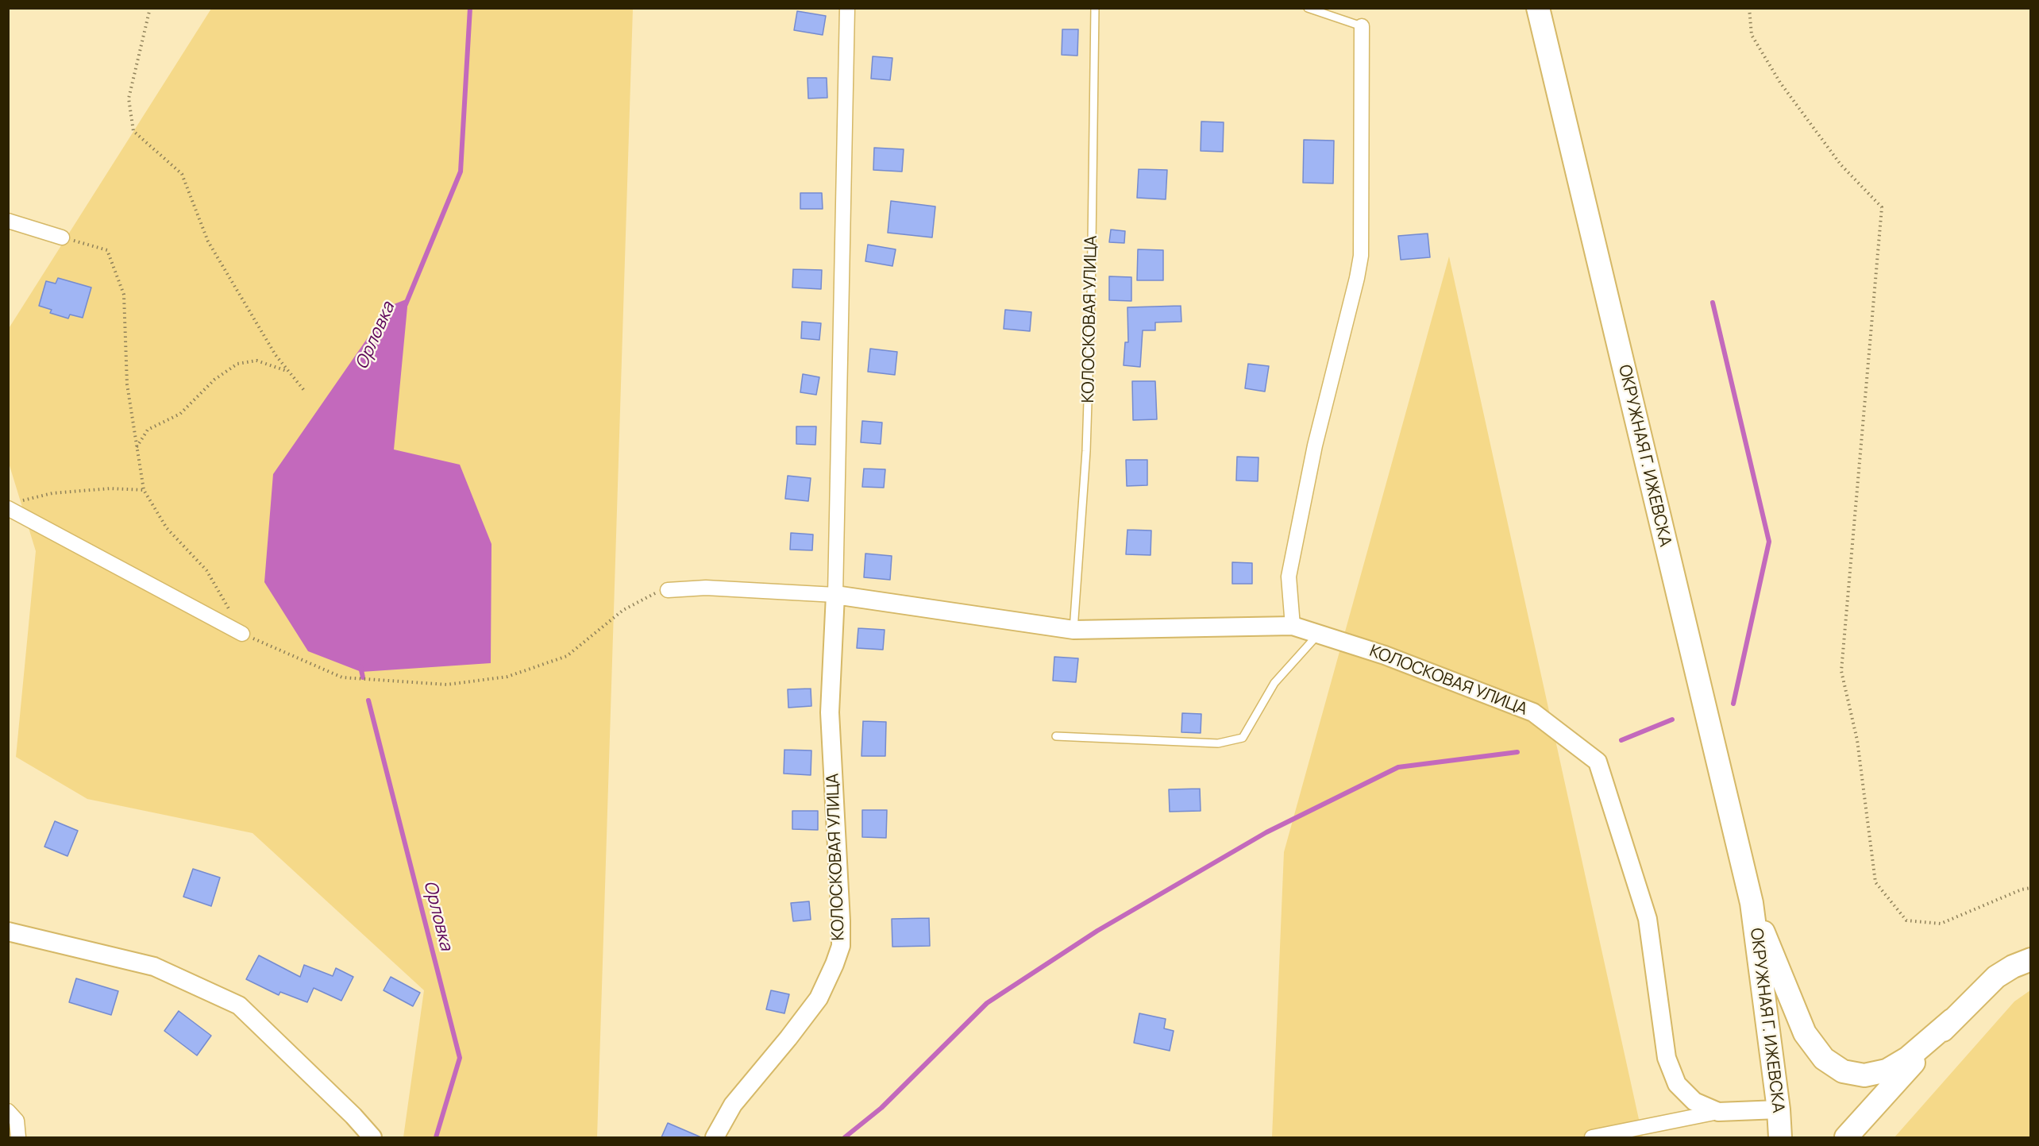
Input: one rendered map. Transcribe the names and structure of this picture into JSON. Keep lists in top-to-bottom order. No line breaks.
{"streets":{"main road":["ОКРУЖНАЯ Г. ИЖЕВСКА"],"street":["КОЛОСКОВАЯ УЛИЦА"]},"crossings":[["КОЛОСКОВАЯ УЛИЦА","ОКРУЖНАЯ Г. ИЖЕВСКА"]],"water":["Орловка"]}
